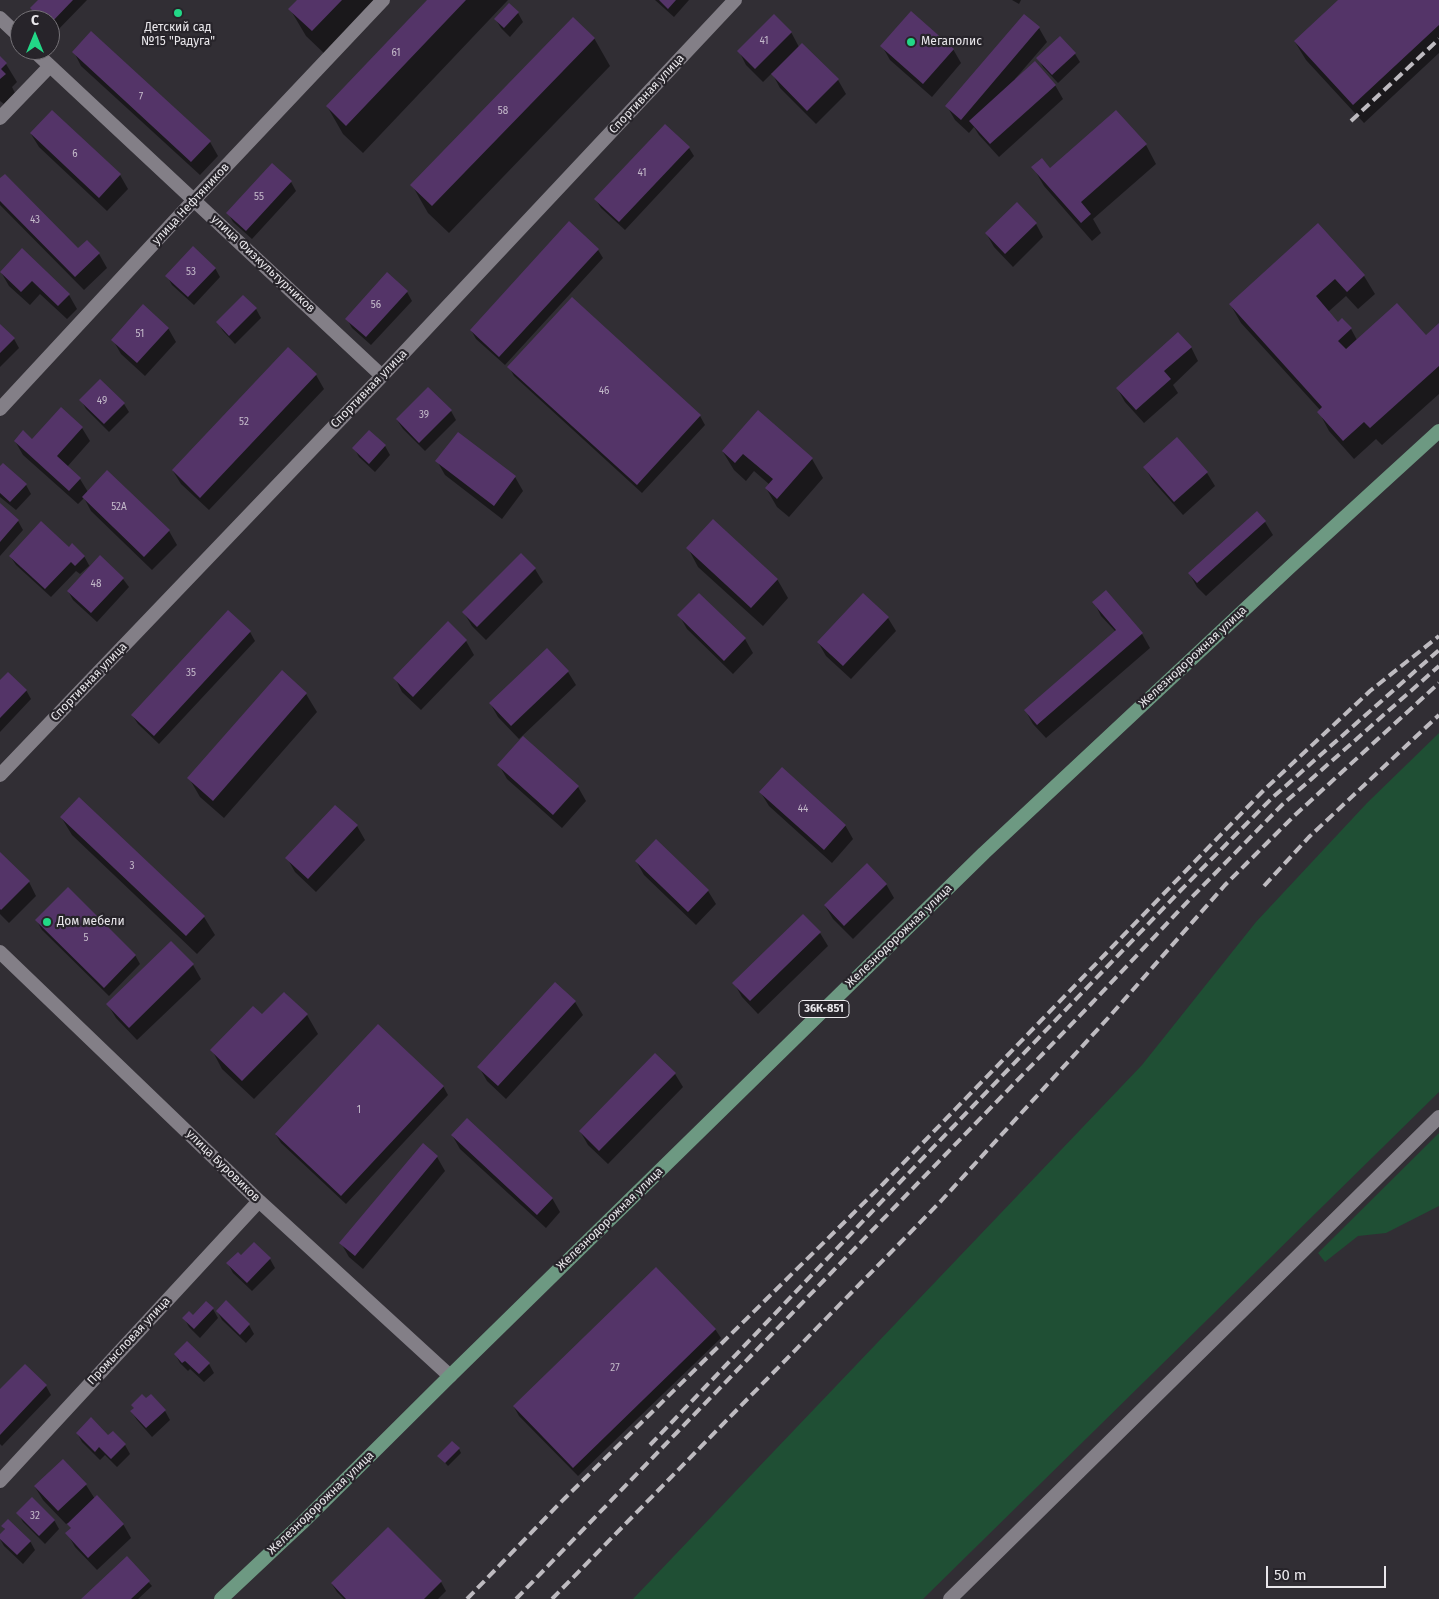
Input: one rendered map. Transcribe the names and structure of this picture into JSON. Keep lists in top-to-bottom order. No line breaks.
{"streets":{"main road":["Железнодорожная улица","36К-851"],"street":["Спортивная улица","улица Нефтяников","улица Физкультурников","улица Буровиков","Промысловая улица"]},"crossings":[["Спортивная улица","улица Физкультурников"],["улица Нефтяников","улица Физкультурников"],["Железнодорожная улица","улица Буровиков"],["улица Буровиков","Промысловая улица"]],"places":["Детский сад №15 \"Радуга\"","Мегаполис","Дом мебели"],"house_numbers":["41","61","7","58","6","41","55","43","53","56","51","46","49","39","52","52А","48","35","44","3","5","1","27","32"],"scale_bar":"50 m","north":"top"}
